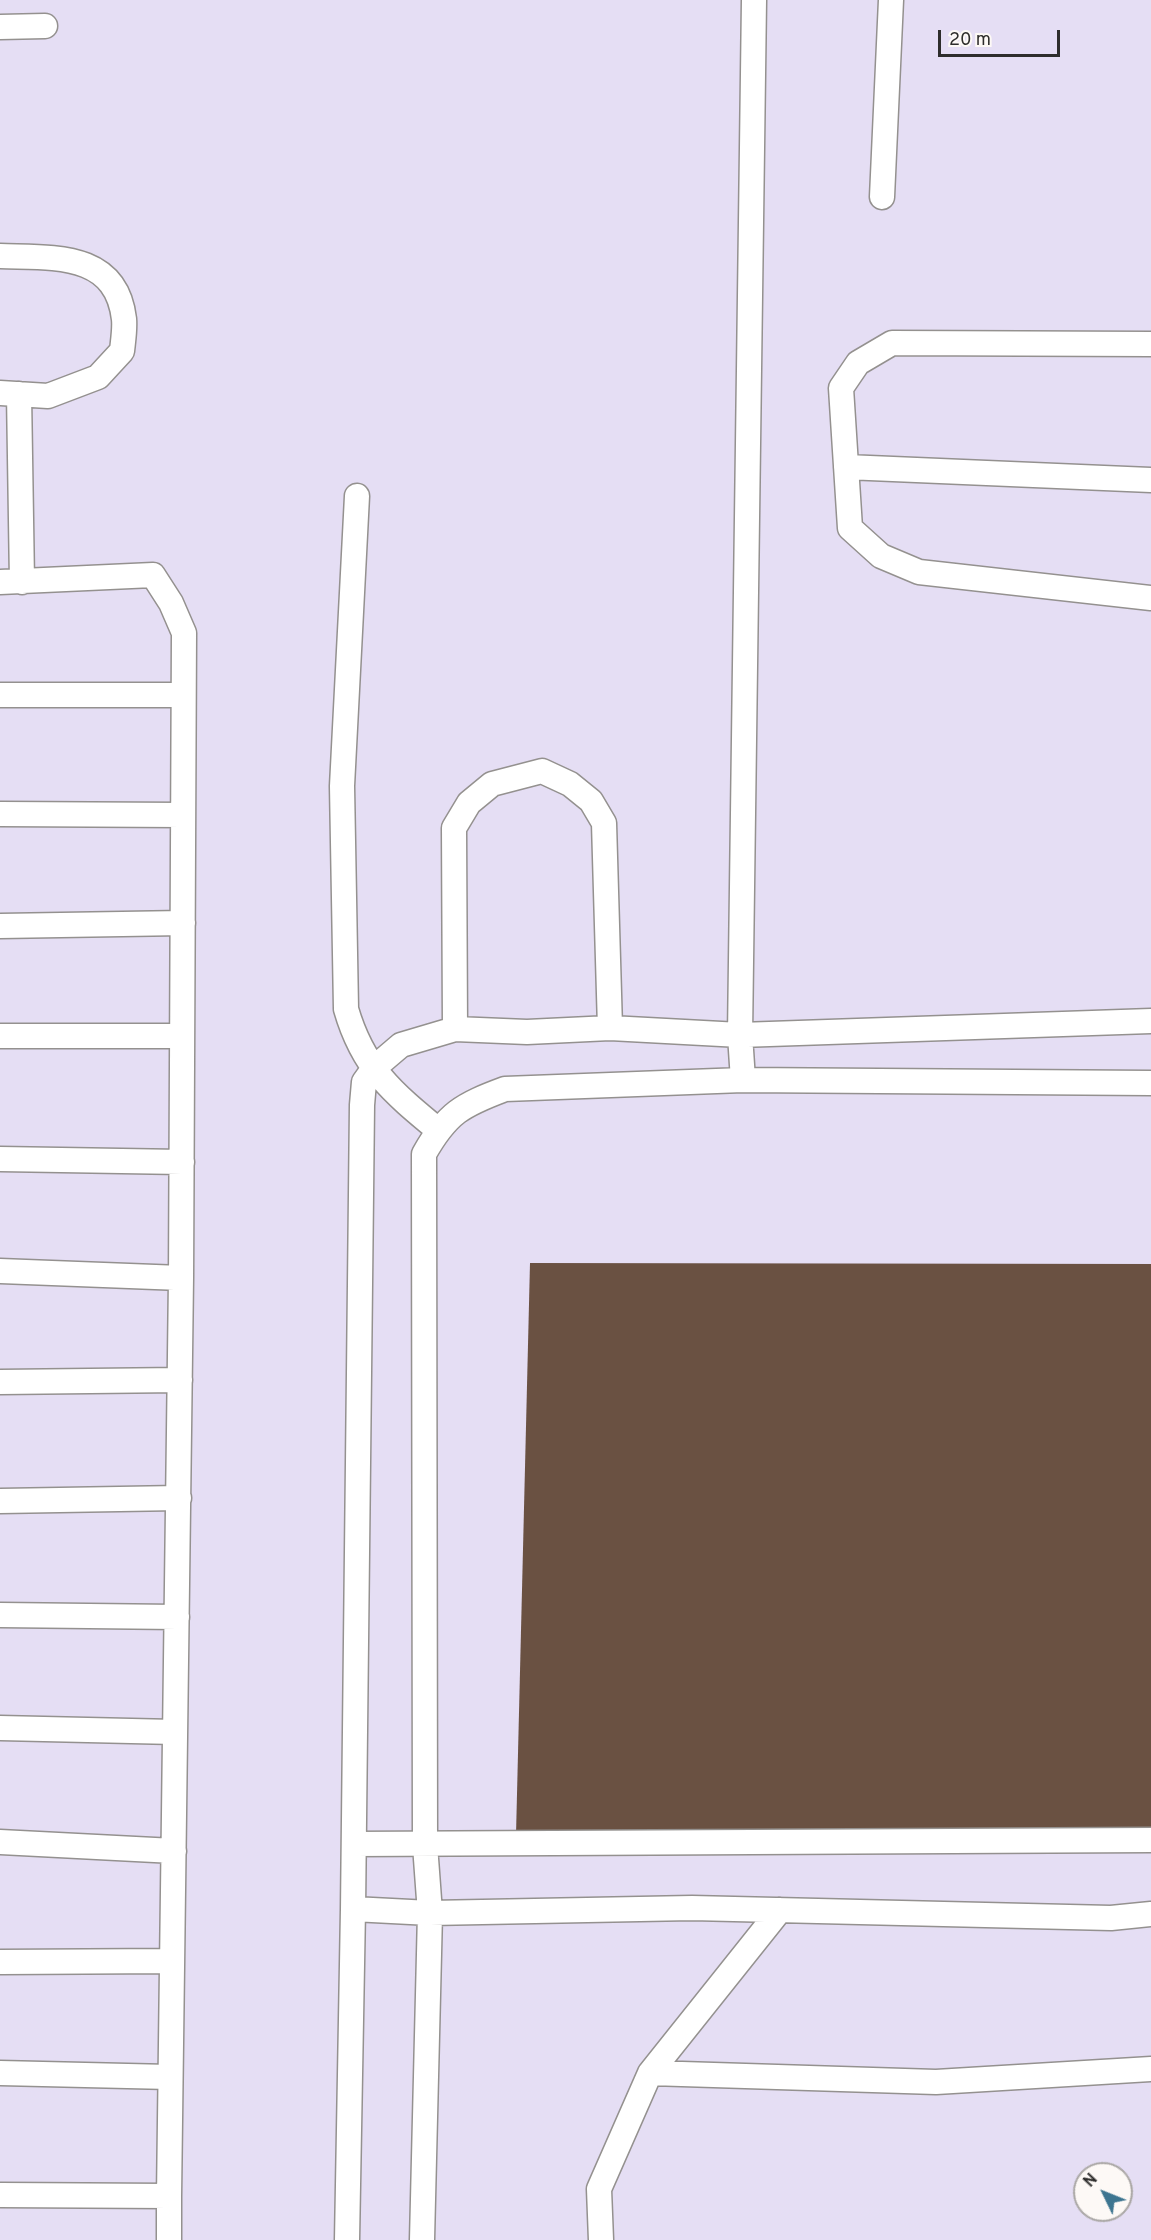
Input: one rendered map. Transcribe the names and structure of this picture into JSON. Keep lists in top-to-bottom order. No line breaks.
{"scale_bar":"20 m","north":"top left"}
